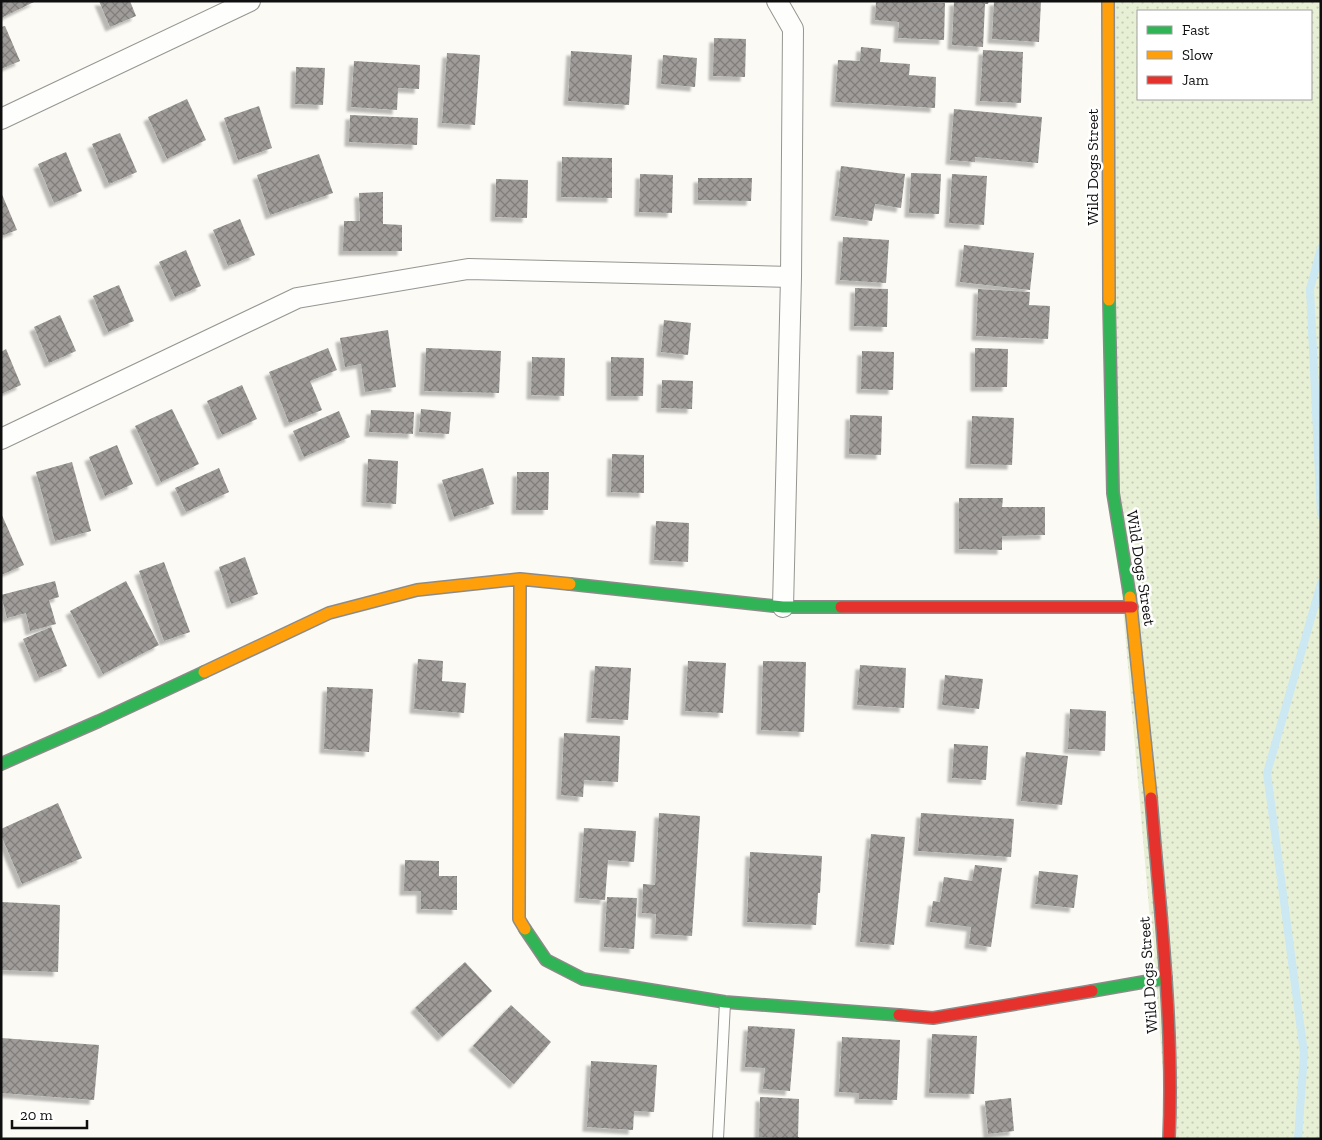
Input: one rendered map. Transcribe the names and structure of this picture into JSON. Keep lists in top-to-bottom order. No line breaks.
{"streets":{"street":["Wild Dogs Street"]},"legend":["Fast","Slow","Jam"],"scale_bar":"20 m"}
